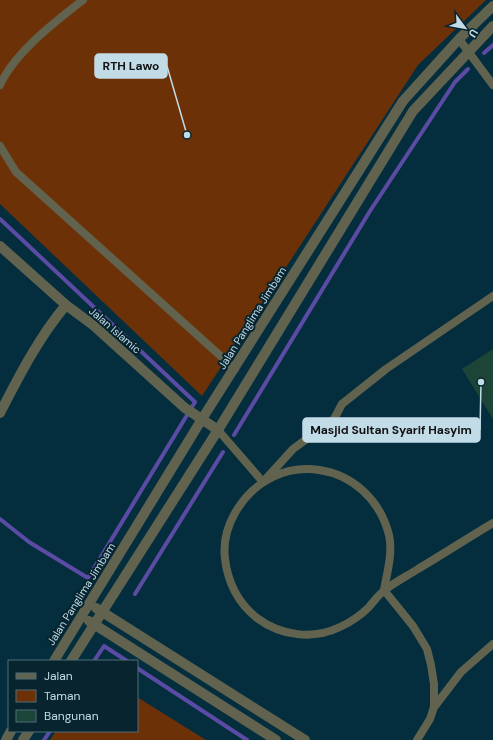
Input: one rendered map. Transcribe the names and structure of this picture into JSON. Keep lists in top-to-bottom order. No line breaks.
{"streets":{"street":["Jalan Panglima Jimbam","Jalan Islamic"]},"crossings":[["Jalan Panglima Jimbam","Jalan Islamic"]],"places":["RTH Lawo","Masjid Sultan Syarif Hasyim"],"legend":["Jalan","Taman","Bangunan"],"north":"bottom right"}
